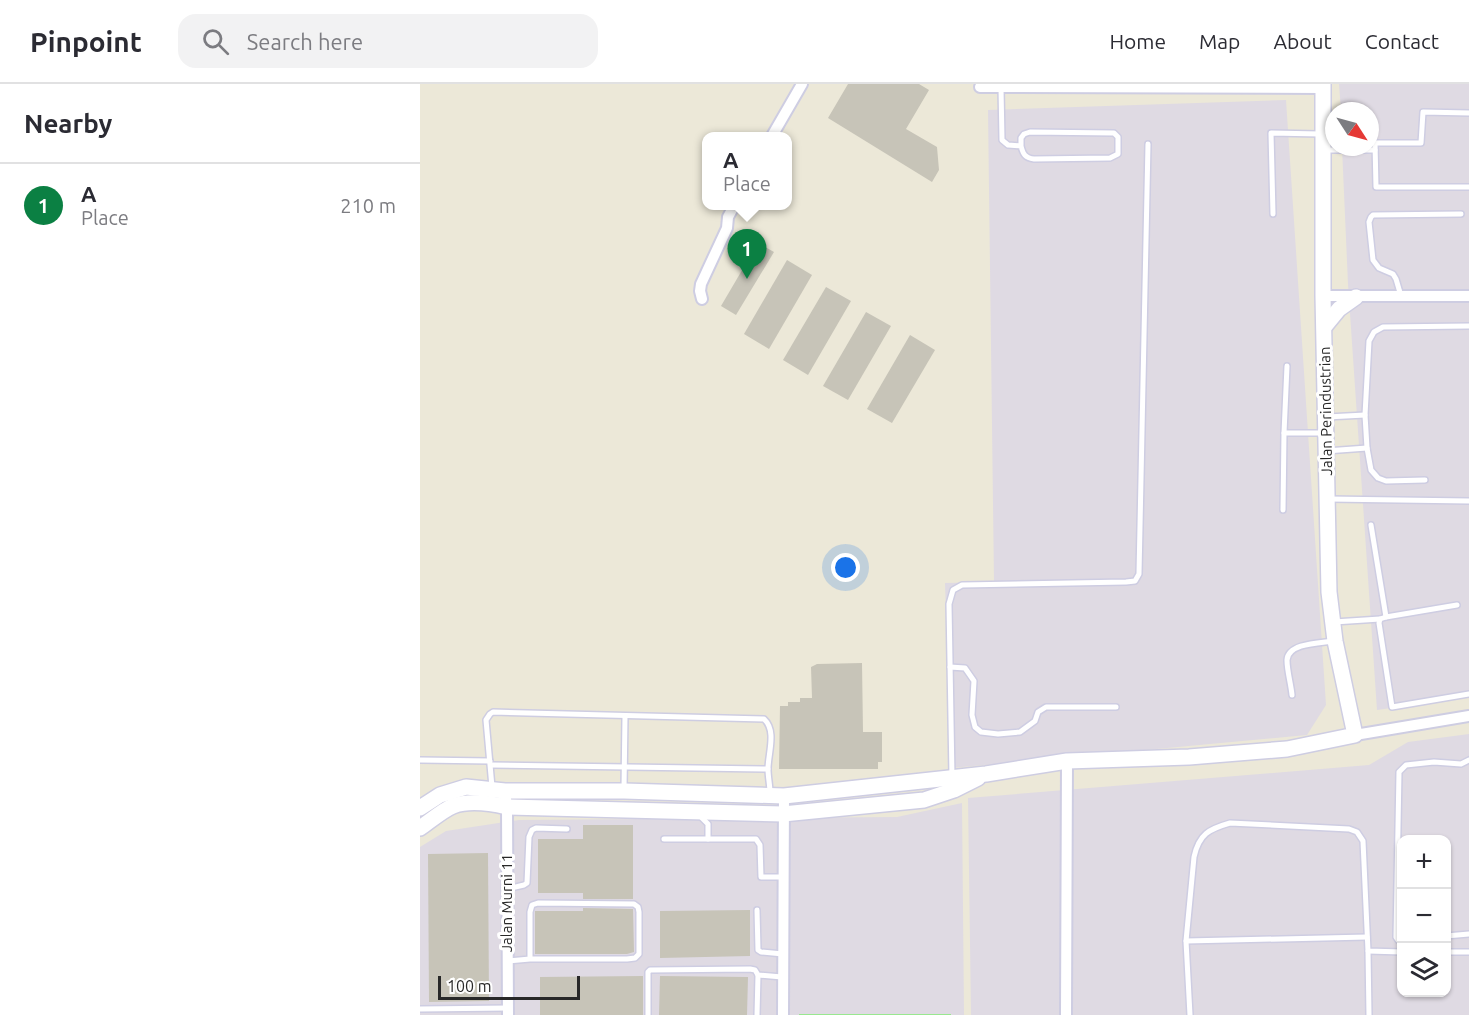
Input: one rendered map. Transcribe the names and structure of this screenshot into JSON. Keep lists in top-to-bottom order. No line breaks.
{"streets":{"main road":["Jalan Perindustrian"],"street":["Jalan Murni 11"]},"scale_bar":"100 m","north":"bottom right","page":{"header":"Pinpoint","search":"Search here","nav":["Home","Map","About","Contact"],"heading":"Nearby","popup":["A","Place"],"list":[{"mark":"1","name":"A","note":"Place","value":"210 m"}],"pins":"1","map_buttons":["+","−"],"scale":"100 m"}}
